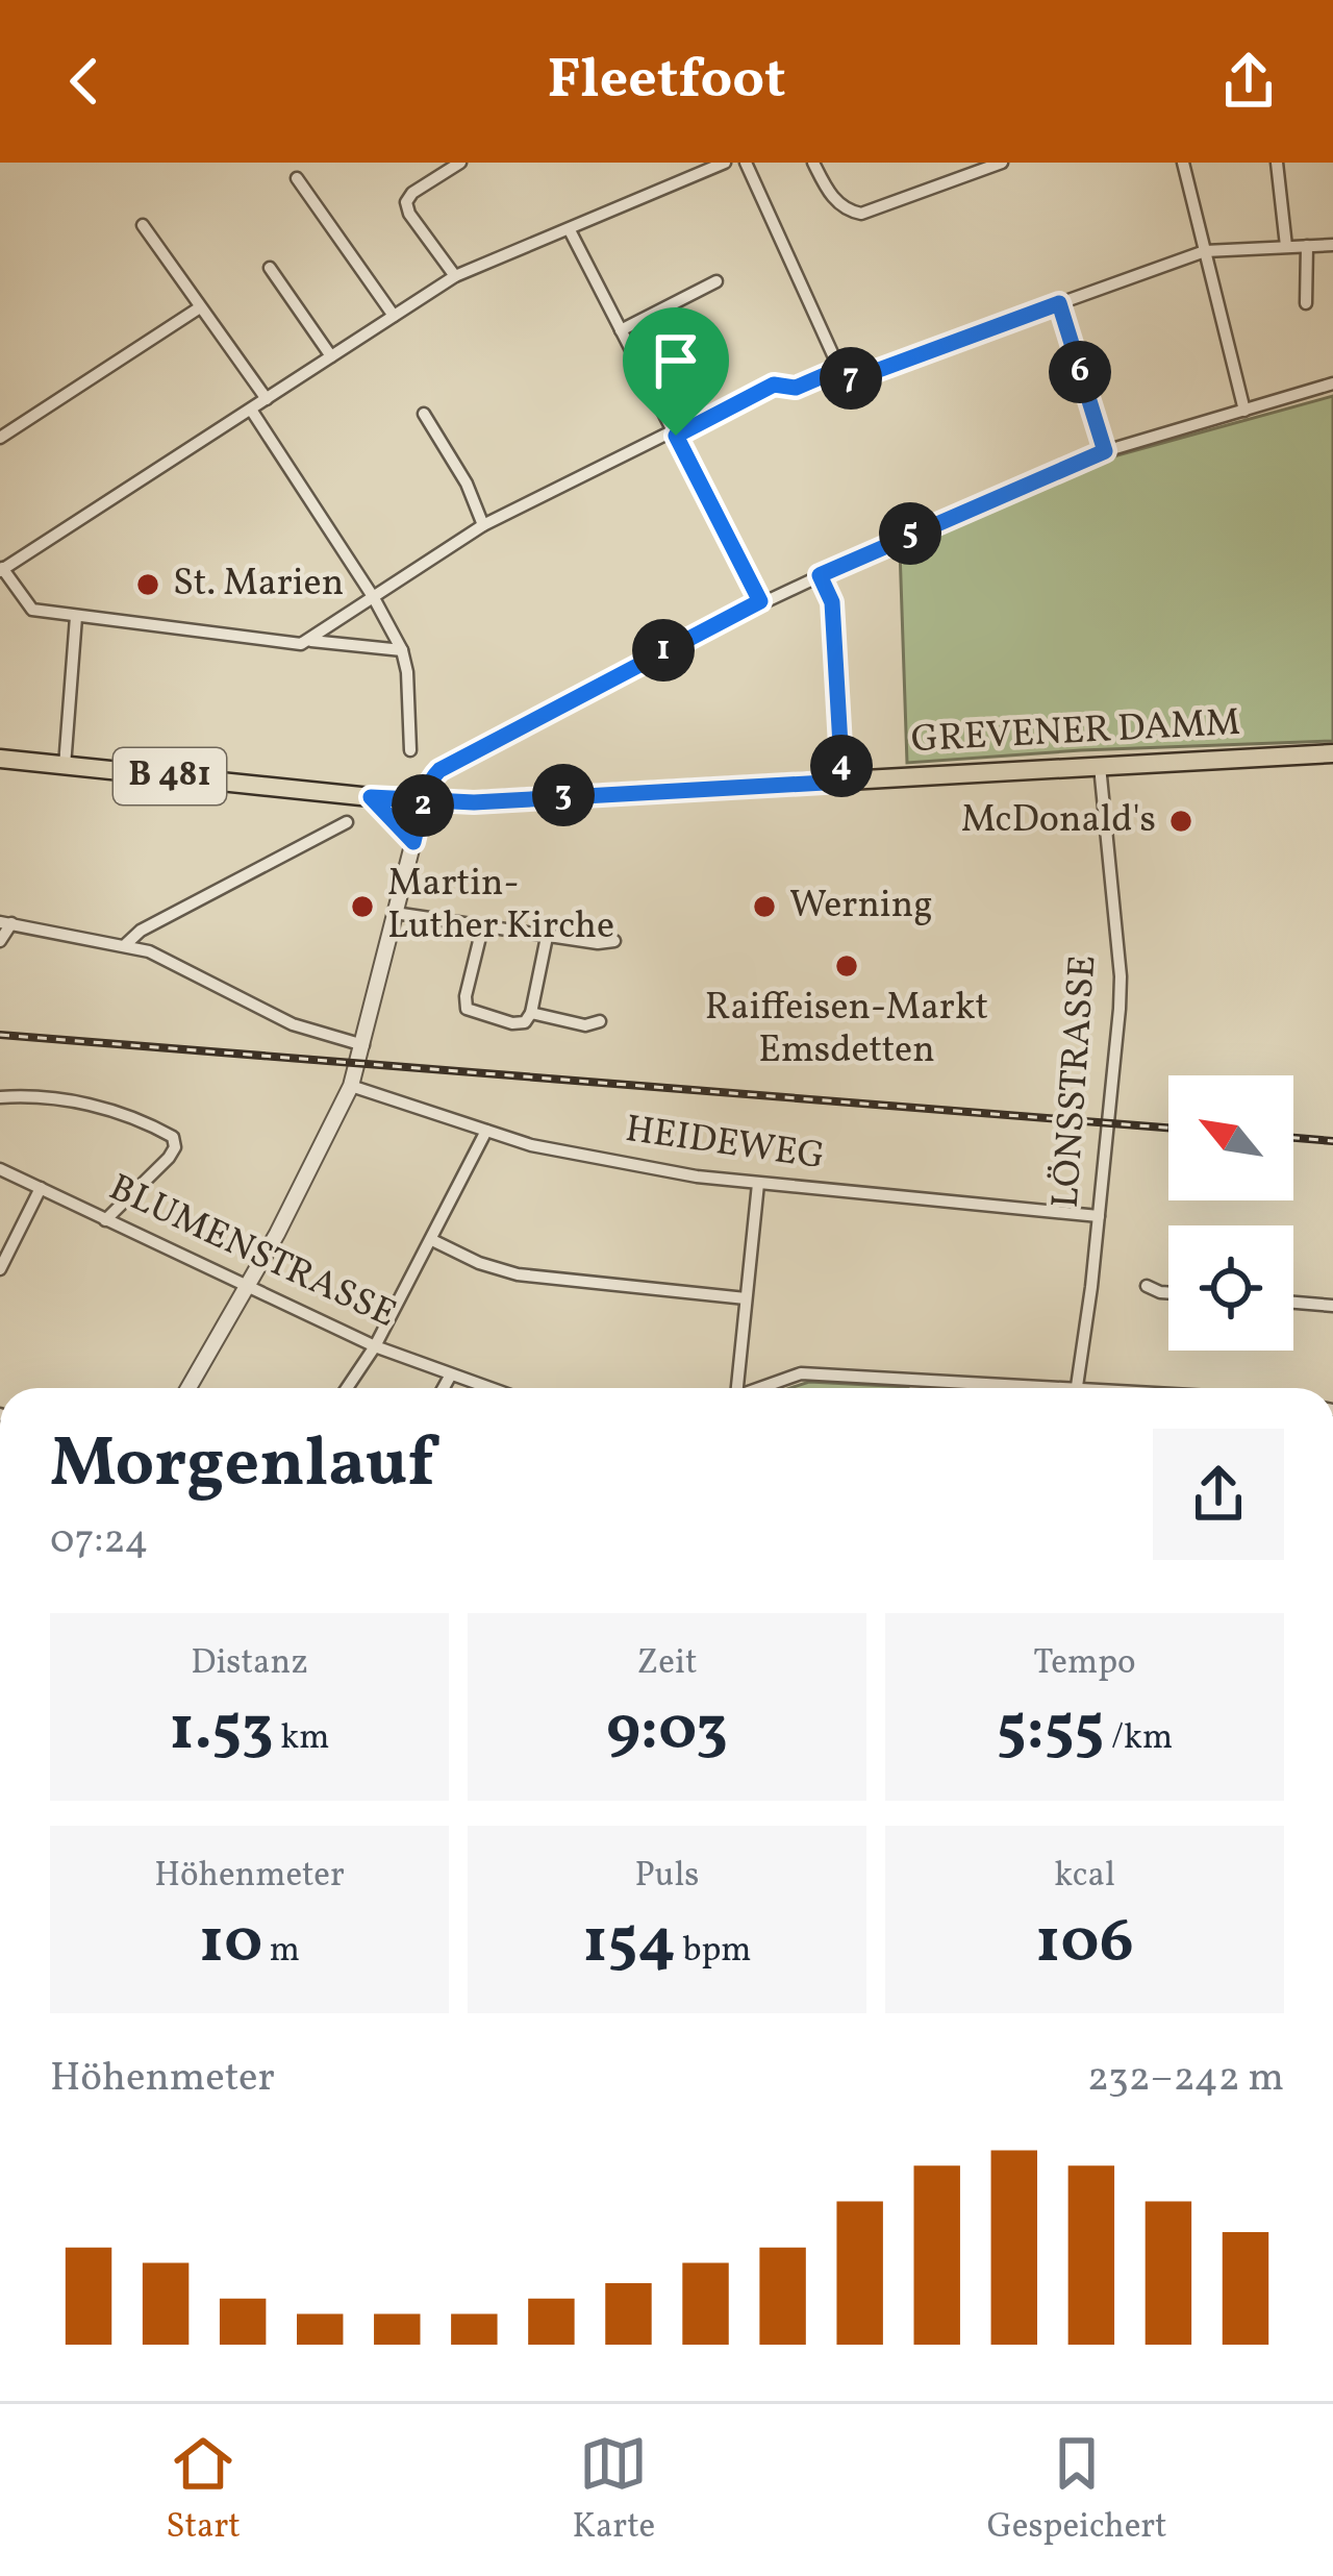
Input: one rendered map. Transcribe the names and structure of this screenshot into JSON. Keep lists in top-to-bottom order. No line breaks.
{"streets":{"main road":["GREVENER DAMM","B 481"],"street":["LÖNSSTRASSE","HEIDEWEG","BLUMENSTRASSE"]},"crossings":[["GREVENER DAMM","LÖNSSTRASSE"],["LÖNSSTRASSE","HEIDEWEG"]],"places":["St. Marien","McDonald's","Martin- Luther Kirche","Werning","Raiffeisen-Markt Emsdetten"],"north":"top left","page":{"header":"Fleetfoot","pins":["6","7","5","1","4","3","2"],"heading":["Morgenlauf","07:24"],"stats":[["Distanz","1.53 km"],["Zeit","9:03"],["Tempo","5:55 /km"],["Höhenmeter","10 m"],["Puls","154 bpm"],["kcal","106"]],"chart":["Höhenmeter","232–242 m"],"tabs":["Start","Karte","Gespeichert"]}}
